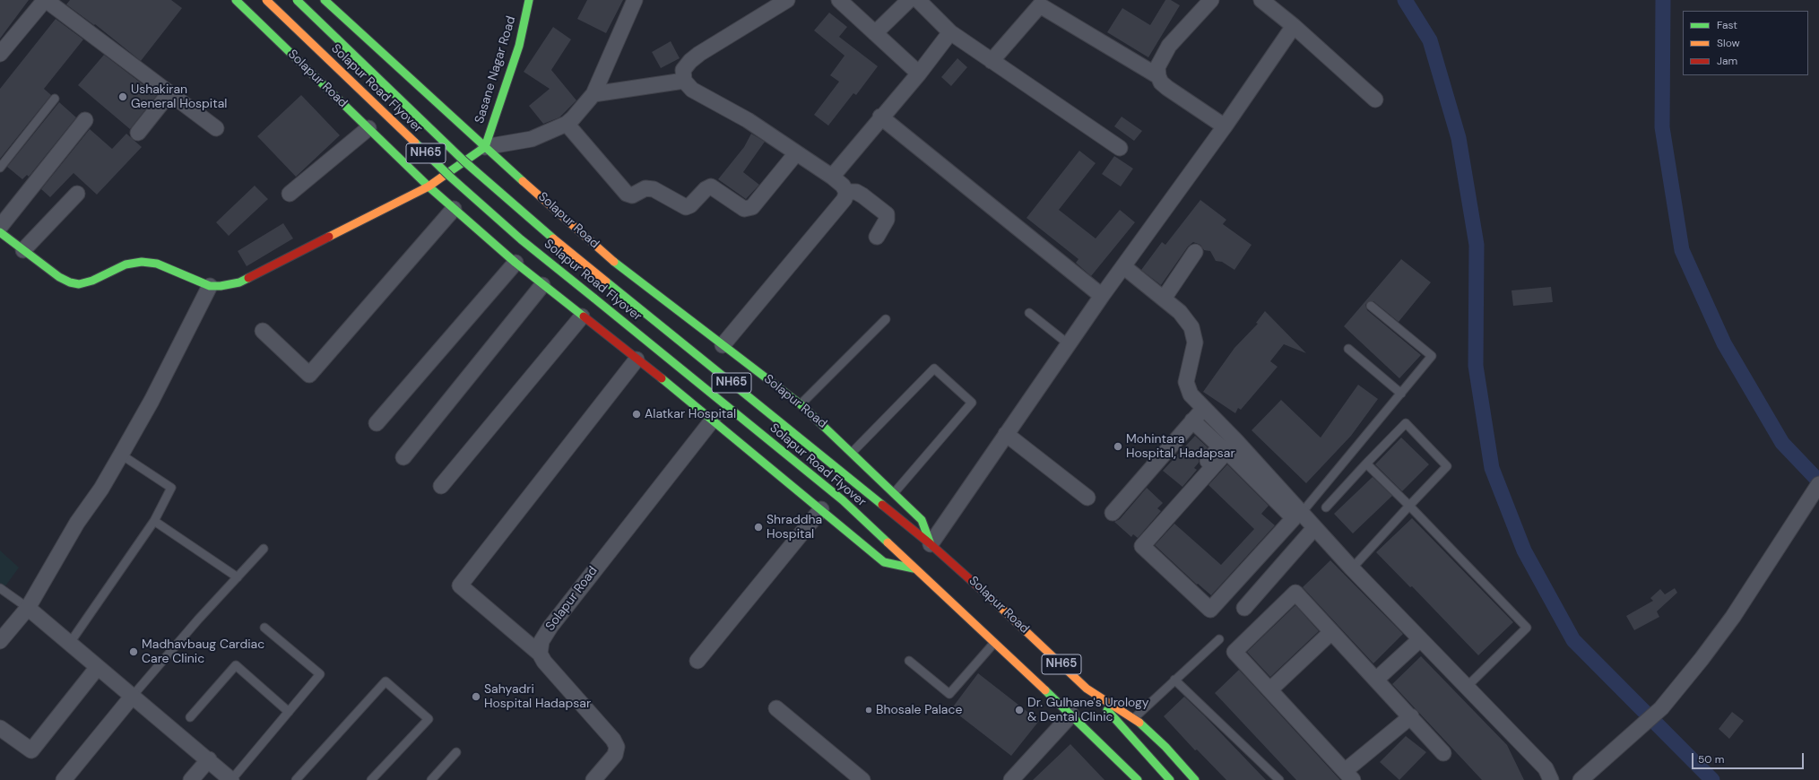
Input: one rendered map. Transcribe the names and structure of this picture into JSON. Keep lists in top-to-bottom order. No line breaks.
{"streets":{"main road":["Sasane Nagar Road","Solapur Road","Solapur Road Flyover","NH65"]},"crossings":[["Sasane Nagar Road","Solapur Road"],["Solapur Road","Solapur Road Flyover"],["Solapur Road","NH65"],["Solapur Road Flyover","NH65"]],"places":["Ushakiran General Hospital","Alatkar Hospital","Mohintara Hospital, Hadapsar","Shraddha Hospital","Madhavbaug Cardiac Care Clinic","Sahyadri Hospital Hadapsar","Bhosale Palace","Dr. Gulhane's Urology & Dental Clinic"],"legend":["Fast","Slow","Jam"],"scale_bar":"50 m"}
